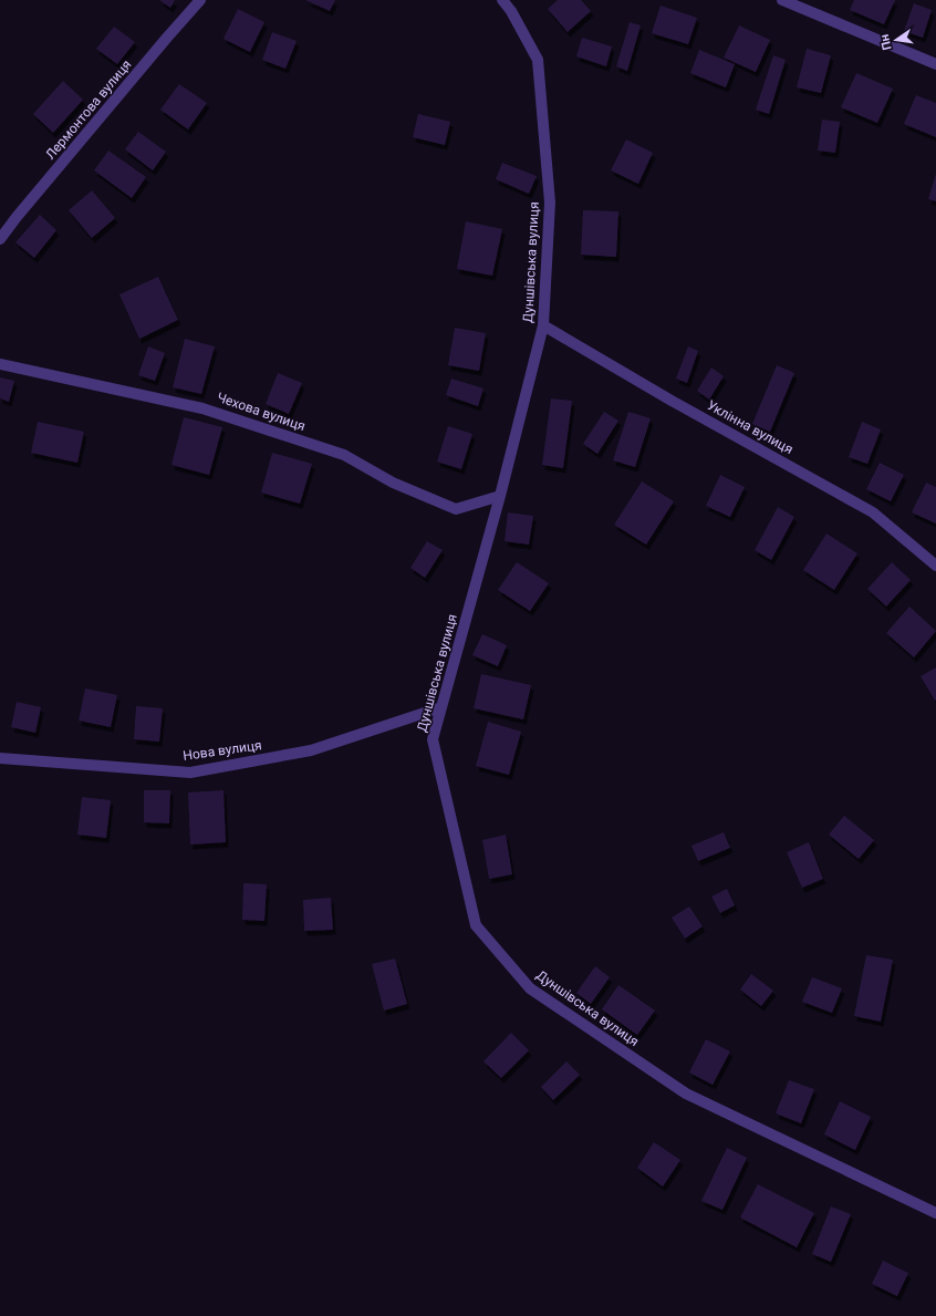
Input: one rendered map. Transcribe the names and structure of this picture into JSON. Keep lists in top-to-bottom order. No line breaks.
{"streets":{"street":["Лермонтова вулиця","Дуншівська вулиця","Чехова вулиця","Уклінна вулиця","Нова вулиця"]},"crossings":[["Дуншівська вулиця","Чехова вулиця"],["Дуншівська вулиця","Уклінна вулиця"],["Дуншівська вулиця","Нова вулиця"]],"north":"left"}
